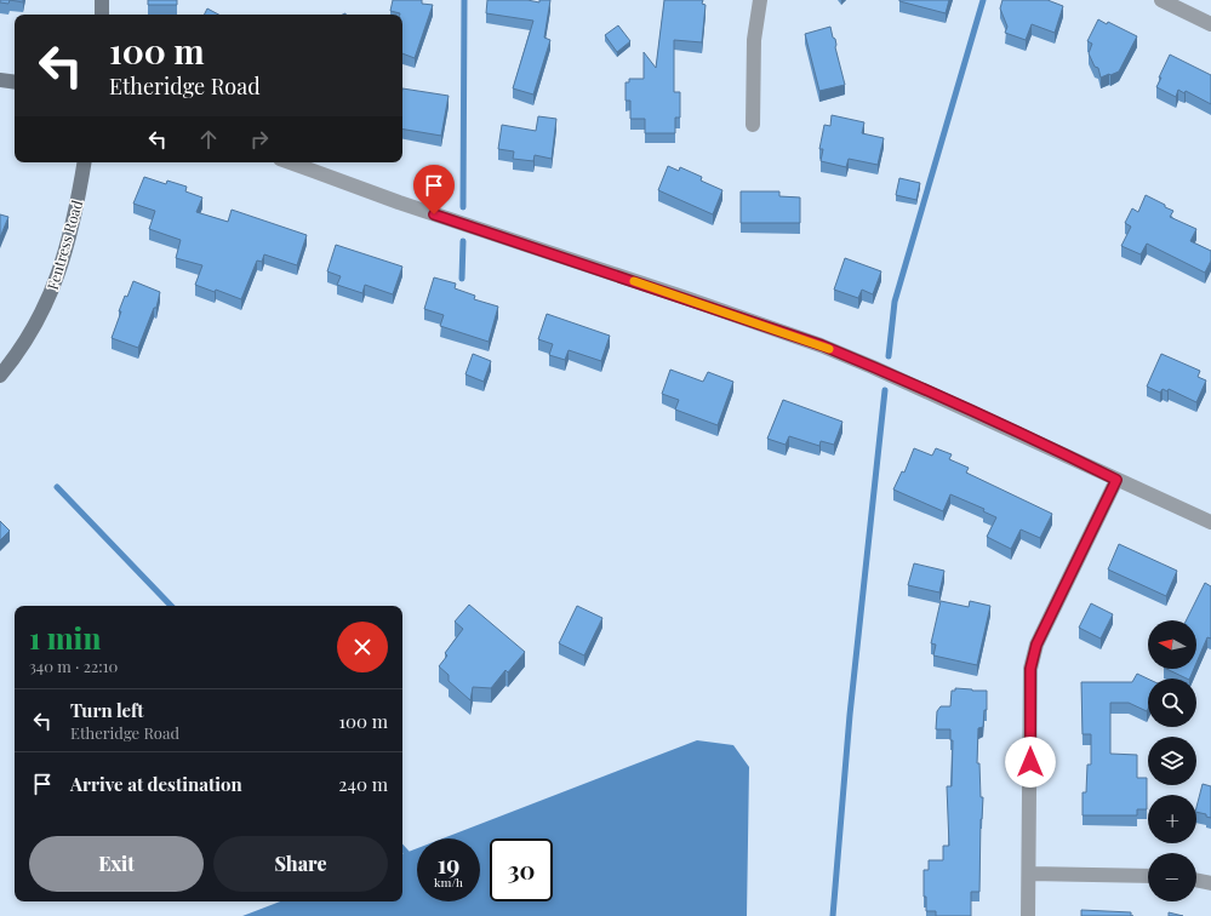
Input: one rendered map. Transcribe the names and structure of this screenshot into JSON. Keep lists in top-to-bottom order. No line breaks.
{"streets":{"street":["Fentress Road"]},"north":"left","page":{"turn":["100 m","Etheridge Road"],"heading":["1 min","340 m · 22:10"],"map_buttons":["+","−"],"list":[{"name":"Turn left","note":"Etheridge Road","value":"100 m"},{"name":"Arrive at destination","value":"240 m"}],"buttons":["Exit","Share"],"speed":"19 km/h","limit":"30"}}
